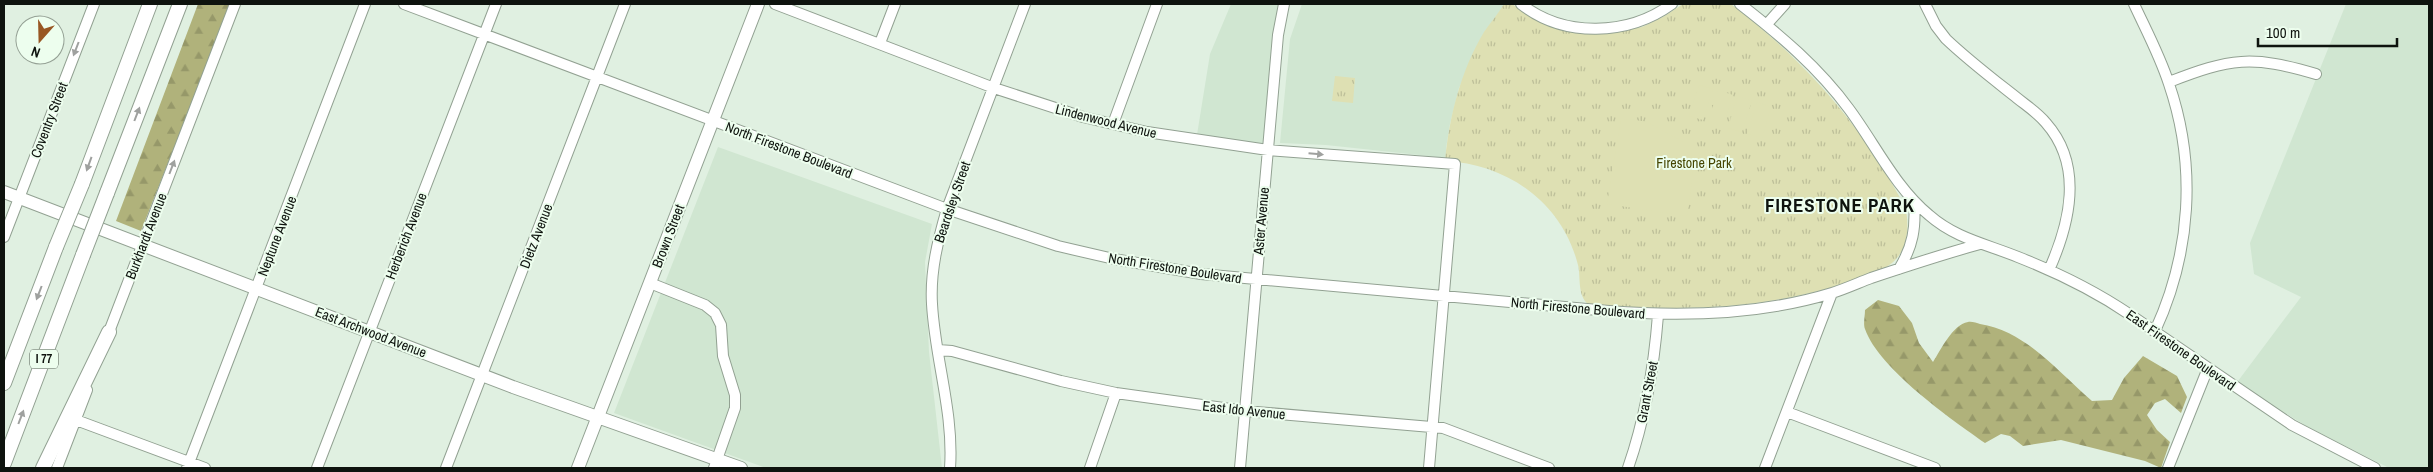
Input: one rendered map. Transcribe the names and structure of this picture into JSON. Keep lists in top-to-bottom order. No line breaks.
{"streets":{"highway":["I 77"],"main road":["Brown Street","East Archwood Avenue"],"street":["Coventry Street","Lindenwood Avenue","North Firestone Boulevard","Beardsley Street","Aster Avenue","Burkhardt Avenue","Neptune Avenue","Herberich Avenue","Dietz Avenue","East Firestone Boulevard","Grant Street","East Ido Avenue"]},"crossings":[["Coventry Street","East Archwood Avenue"],["Lindenwood Avenue","North Firestone Boulevard"],["Lindenwood Avenue","Beardsley Street"],["Lindenwood Avenue","Aster Avenue"],["North Firestone Boulevard","Beardsley Street"],["North Firestone Boulevard","Aster Avenue"],["North Firestone Boulevard","Herberich Avenue"],["North Firestone Boulevard","Dietz Avenue"],["North Firestone Boulevard","Brown Street"],["North Firestone Boulevard","East Firestone Boulevard"],["North Firestone Boulevard","Grant Street"],["Beardsley Street","East Ido Avenue"],["Aster Avenue","East Ido Avenue"],["Burkhardt Avenue","East Archwood Avenue"],["Neptune Avenue","East Archwood Avenue"],["Herberich Avenue","East Archwood Avenue"],["Dietz Avenue","East Archwood Avenue"],["Brown Street","East Archwood Avenue"]],"one_way":["Coventry Street","Burkhardt Avenue"],"districts":["FIRESTONE PARK"],"parks":["Firestone Park"],"scale_bar":"100 m","north":"bottom"}
